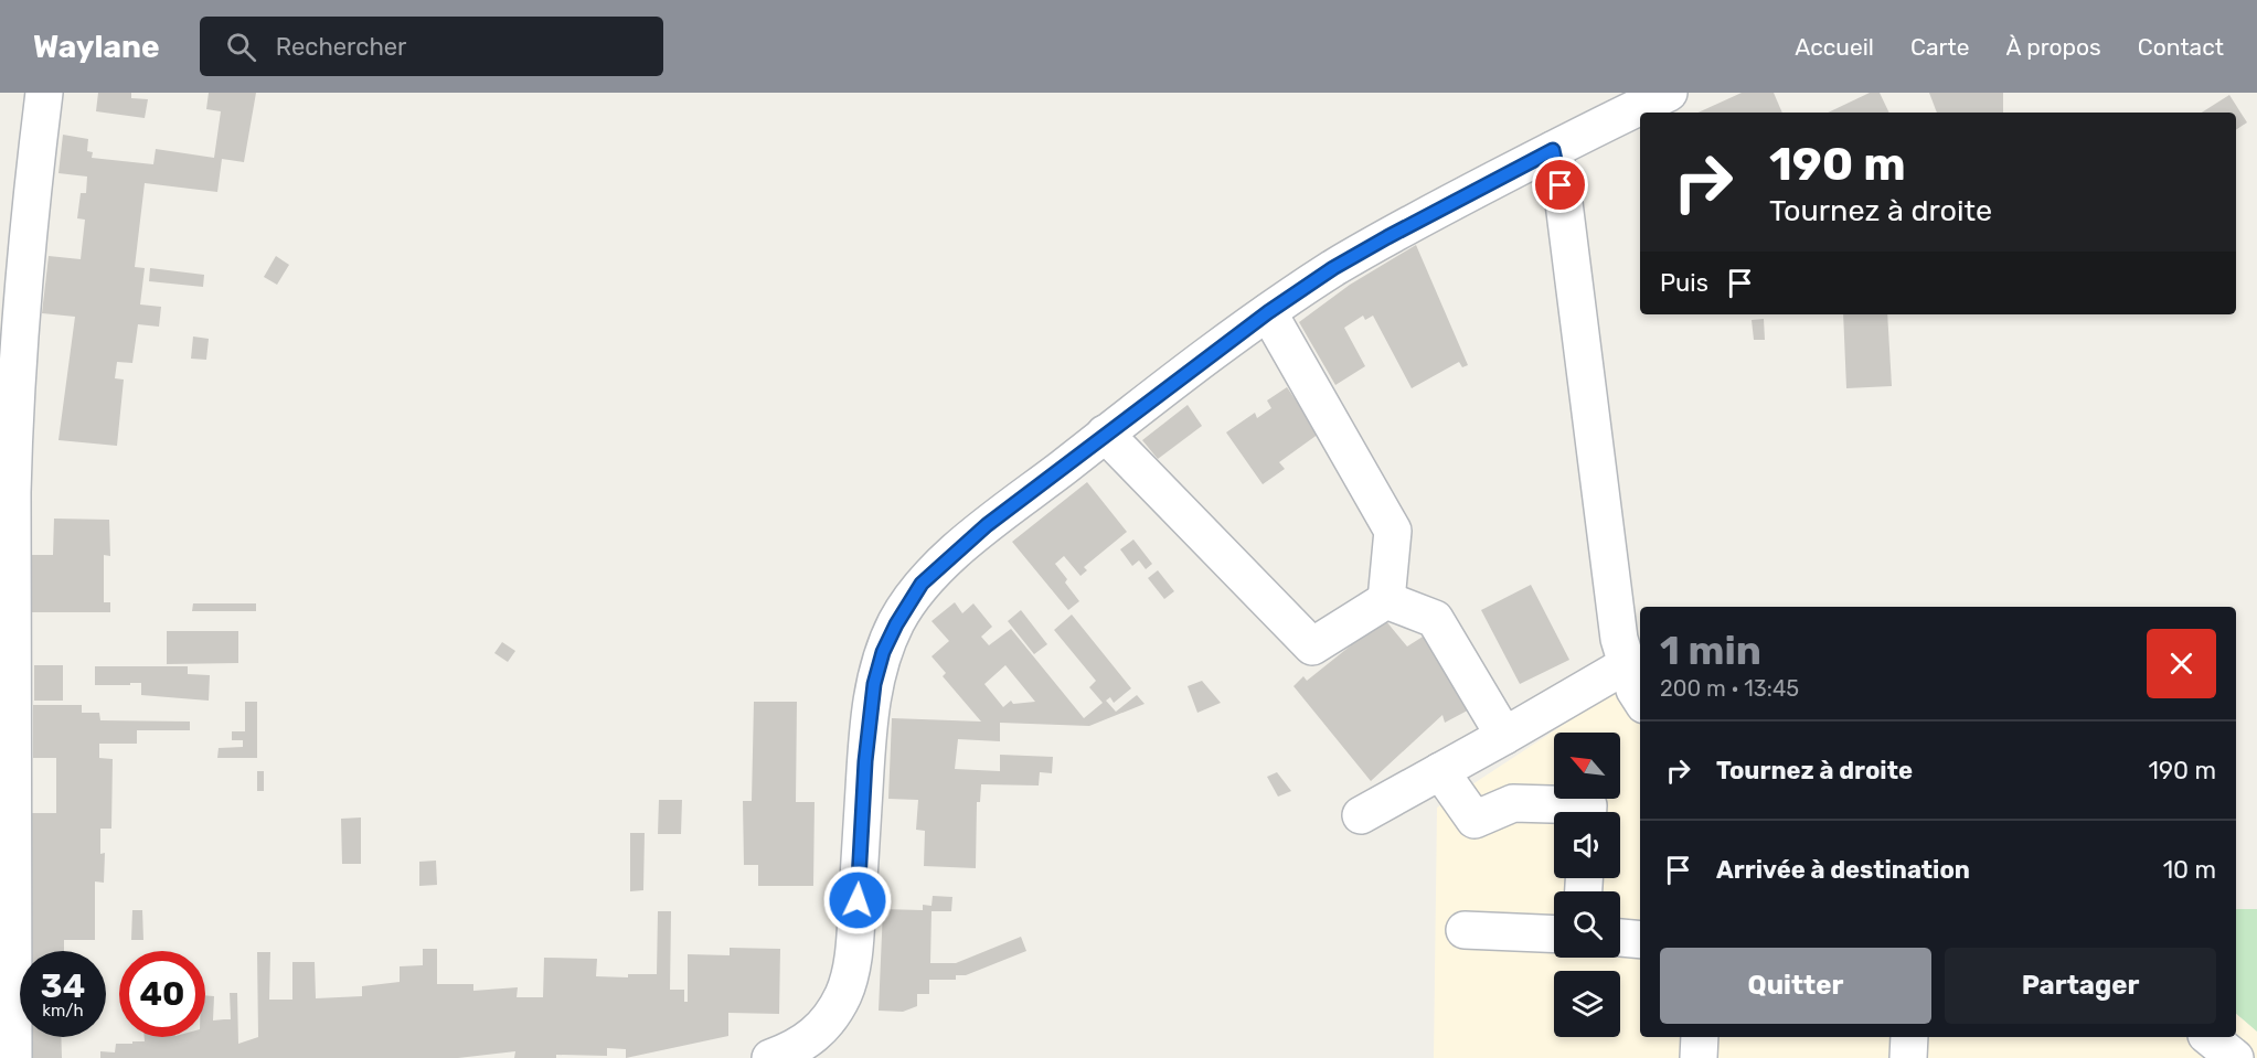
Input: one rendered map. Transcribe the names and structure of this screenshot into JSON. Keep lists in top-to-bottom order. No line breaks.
{"north":"top left","page":{"header":"Waylane","search":"Rechercher","nav":["Accueil","Carte","À propos","Contact"],"turn":["190 m","Tournez à droite"],"then":"Puis","heading":["1 min","200 m · 13:45"],"list":[{"name":"Tournez à droite","value":"190 m"},{"name":"Arrivée à destination","value":"10 m"}],"buttons":["Quitter","Partager"],"speed":"34 km/h","limit":"40"}}
